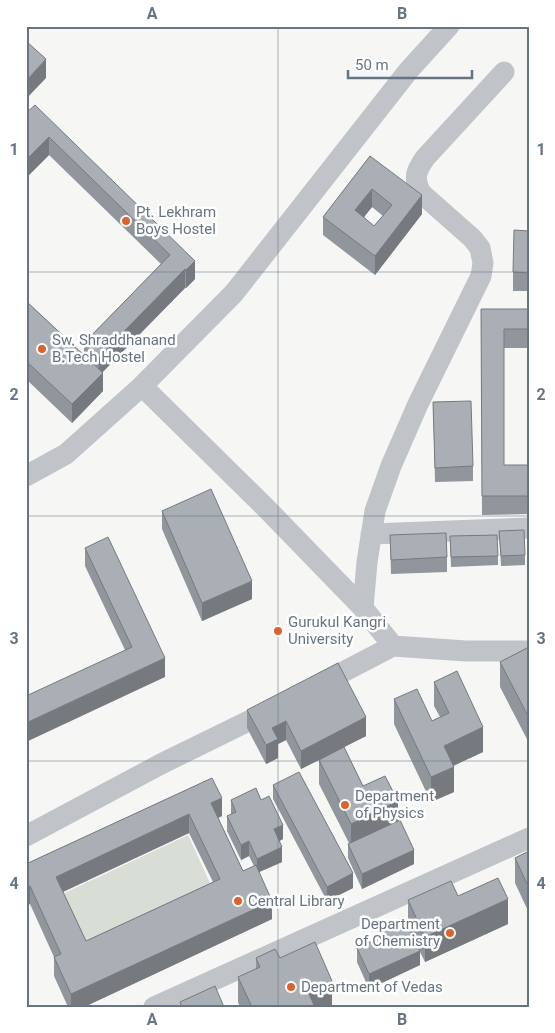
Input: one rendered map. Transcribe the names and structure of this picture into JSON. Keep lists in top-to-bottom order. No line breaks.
{"places":["Pt. Lekhram Boys Hostel","Sw. Shraddhanand B.Tech Hostel","Gurukul Kangri University","Department of Physics","Central Library","Department of Chemistry","Department of Vedas"],"scale_bar":"50 m","grid":{"columns":["A","B"],"rows":["1","2","3","4"]}}
